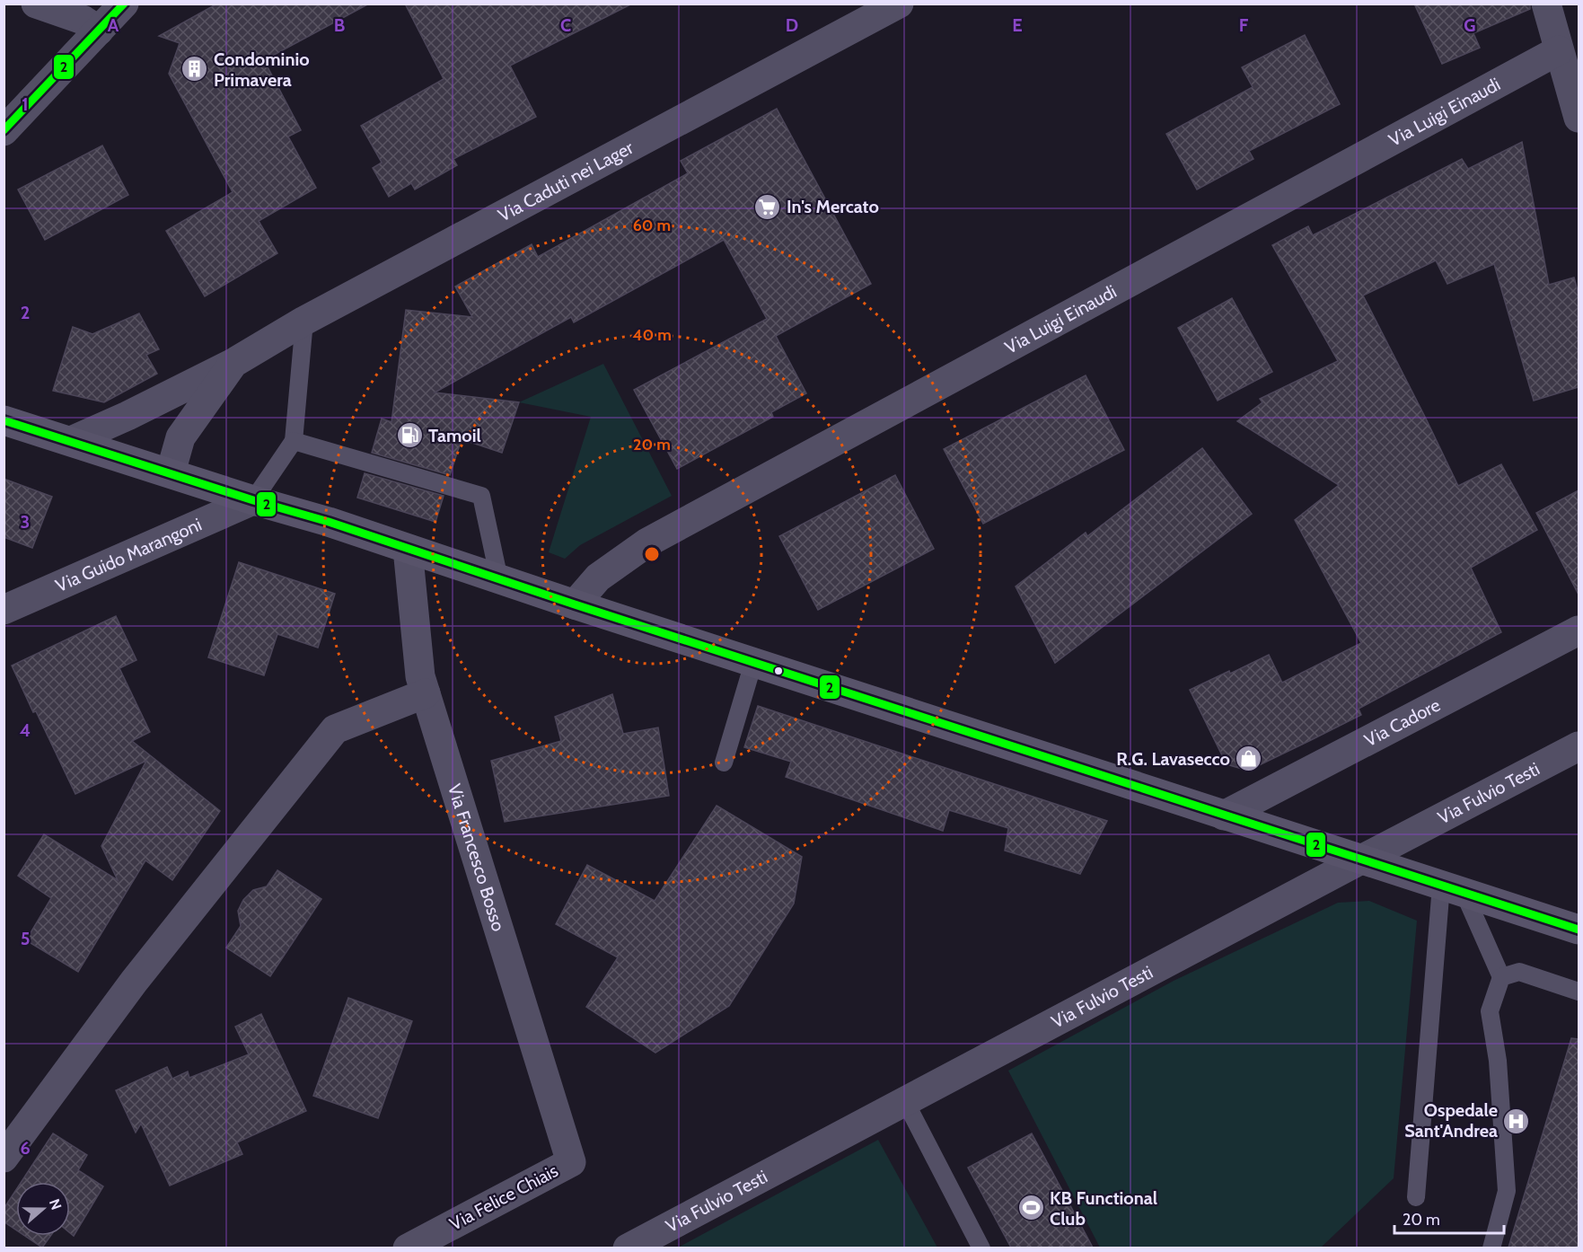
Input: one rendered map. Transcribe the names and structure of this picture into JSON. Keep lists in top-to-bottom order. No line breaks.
{"streets":{"street":["Via Luigi Einaudi","Via Caduti nei Lager","Via Guido Marangoni","Via Cadore","Via Fulvio Testi","Via Francesco Bosso","Via Felice Chiais"]},"crossings":[["Via Francesco Bosso","Via Felice Chiais"]],"places":{"building":["Condominio Primavera"],"supermarket":["In's Mercato"],"fuel station":["Tamoil"],"shop":["R.G. Lavasecco"],"hospital":["Ospedale Sant'Andrea"],"sports":["KB Functional Club"]},"lines":["transit line 2"],"scale_bar":"20 m","north":"right","grid":{"columns":["A","B","C","D","E","F","G"],"rows":["1","2","3","4","5","6"]},"rings":["60 m","40 m","20 m"]}
